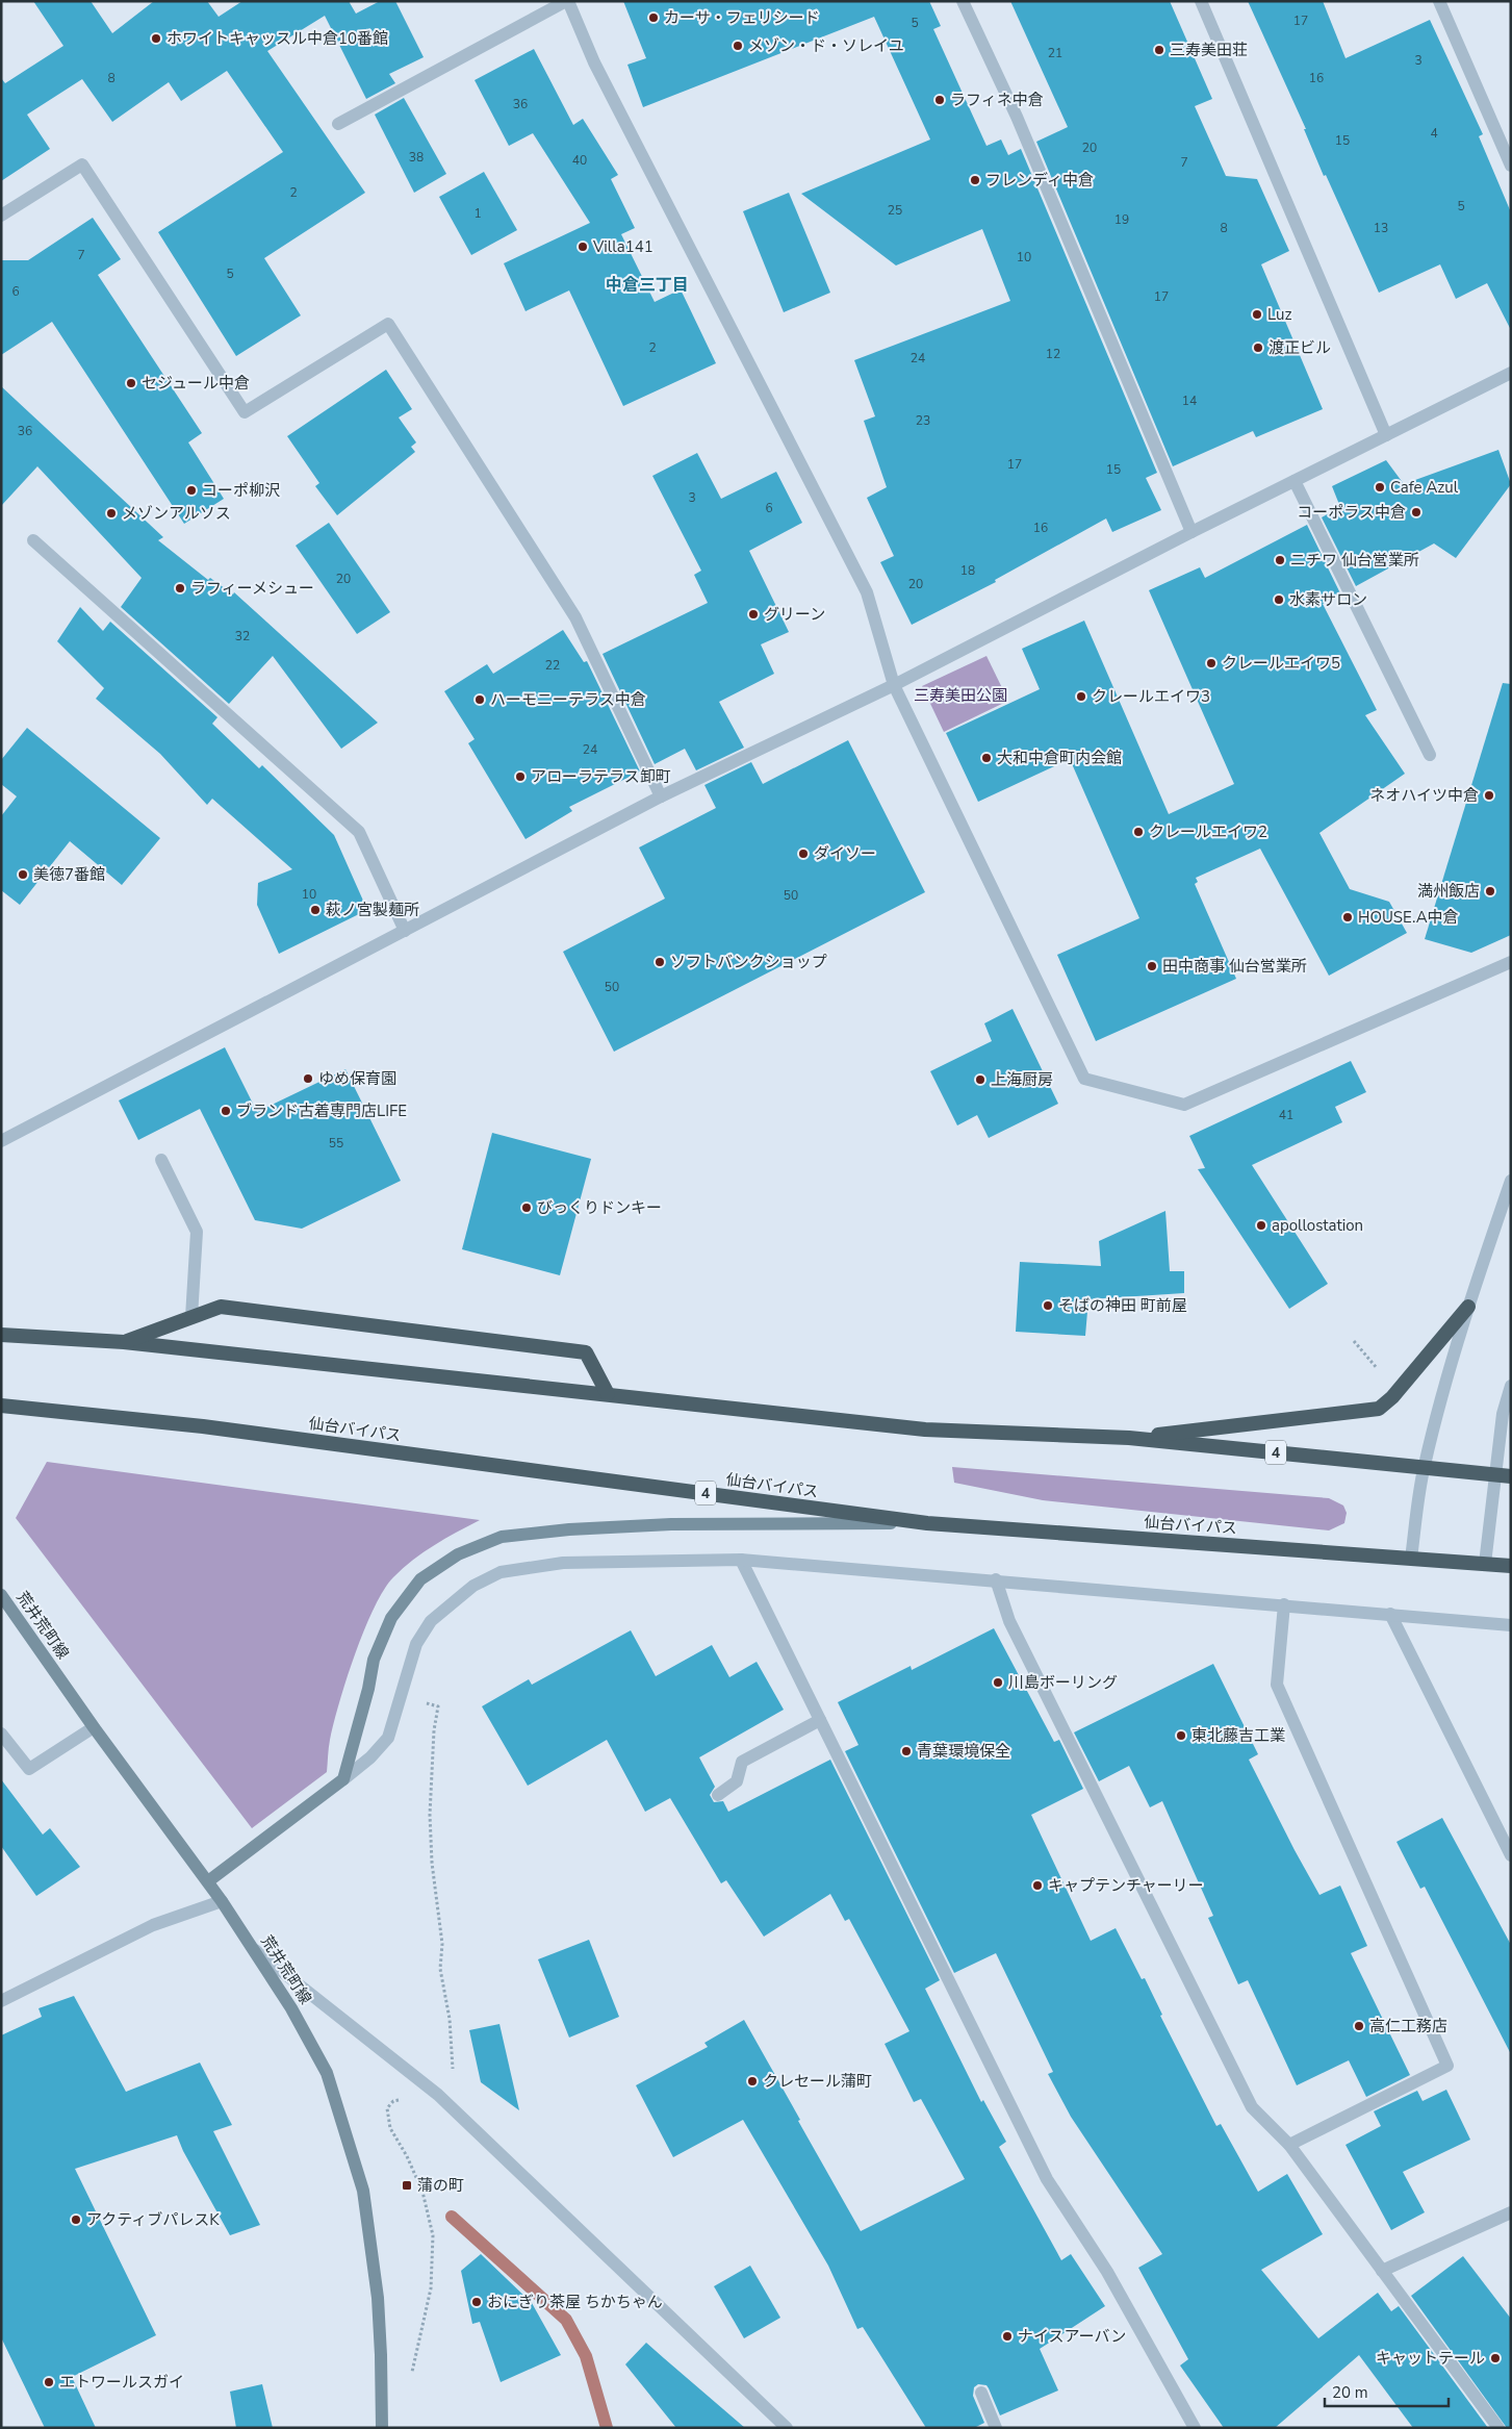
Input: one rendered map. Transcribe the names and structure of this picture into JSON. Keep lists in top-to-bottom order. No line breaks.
{"streets":{"highway":["仙台バイパス","4"],"main road":["荒井荒町線"]},"districts":["中倉三丁目"],"parks":["三寿美田公園"],"places":{"other":["カーサ・フェリシード","ホワイトキャッスル中倉10番館","メゾン・ド・ソレイユ","三寿美田荘","ラフィネ中倉","フレンディ中倉","Villa141","Luz","渡正ビル","セジュール中倉","Cafe Azul","コーポ柳沢","コーポラス中倉","メゾンアルソス","ニチワ 仙台営業所","ラフィーメシュー","水素サロン","グリーン","クレールエイワ5","クレールエイワ3","ハーモニーテラス中倉","大和中倉町内会館","アローラテラス卸町","ネオハイツ中倉","クレールエイワ2","ダイソー","美徳7番館","満州飯店","萩ノ宮製麺所","HOUSE.A中倉","ソフトバンクショップ","田中商事 仙台営業所","ゆめ保育園","上海厨房","ブランド古着専門店LIFE","びっくりドンキー","apollostation","そばの神田 町前屋","川島ボーリング","東北藤吉工業","青葉環境保全","キャプテンチャーリー","高仁工務店","クレセール蒲町","アクティブパレスK","おにぎり茶屋 ちかちゃん","ナイスアーバン","キャットテール","エトワールスガイ"],"transit":["蒲の町"]},"house_numbers":["17","5","21","3","8","16","36","4","15","20","38","40","7","2","5","25","1","19","8","13","7","10","5","6","17","2","12","24","14","23","36","17","15","3","6","16","18","20","20","32","22","24","10","50","50","41","55"],"scale_bar":"20 m"}
